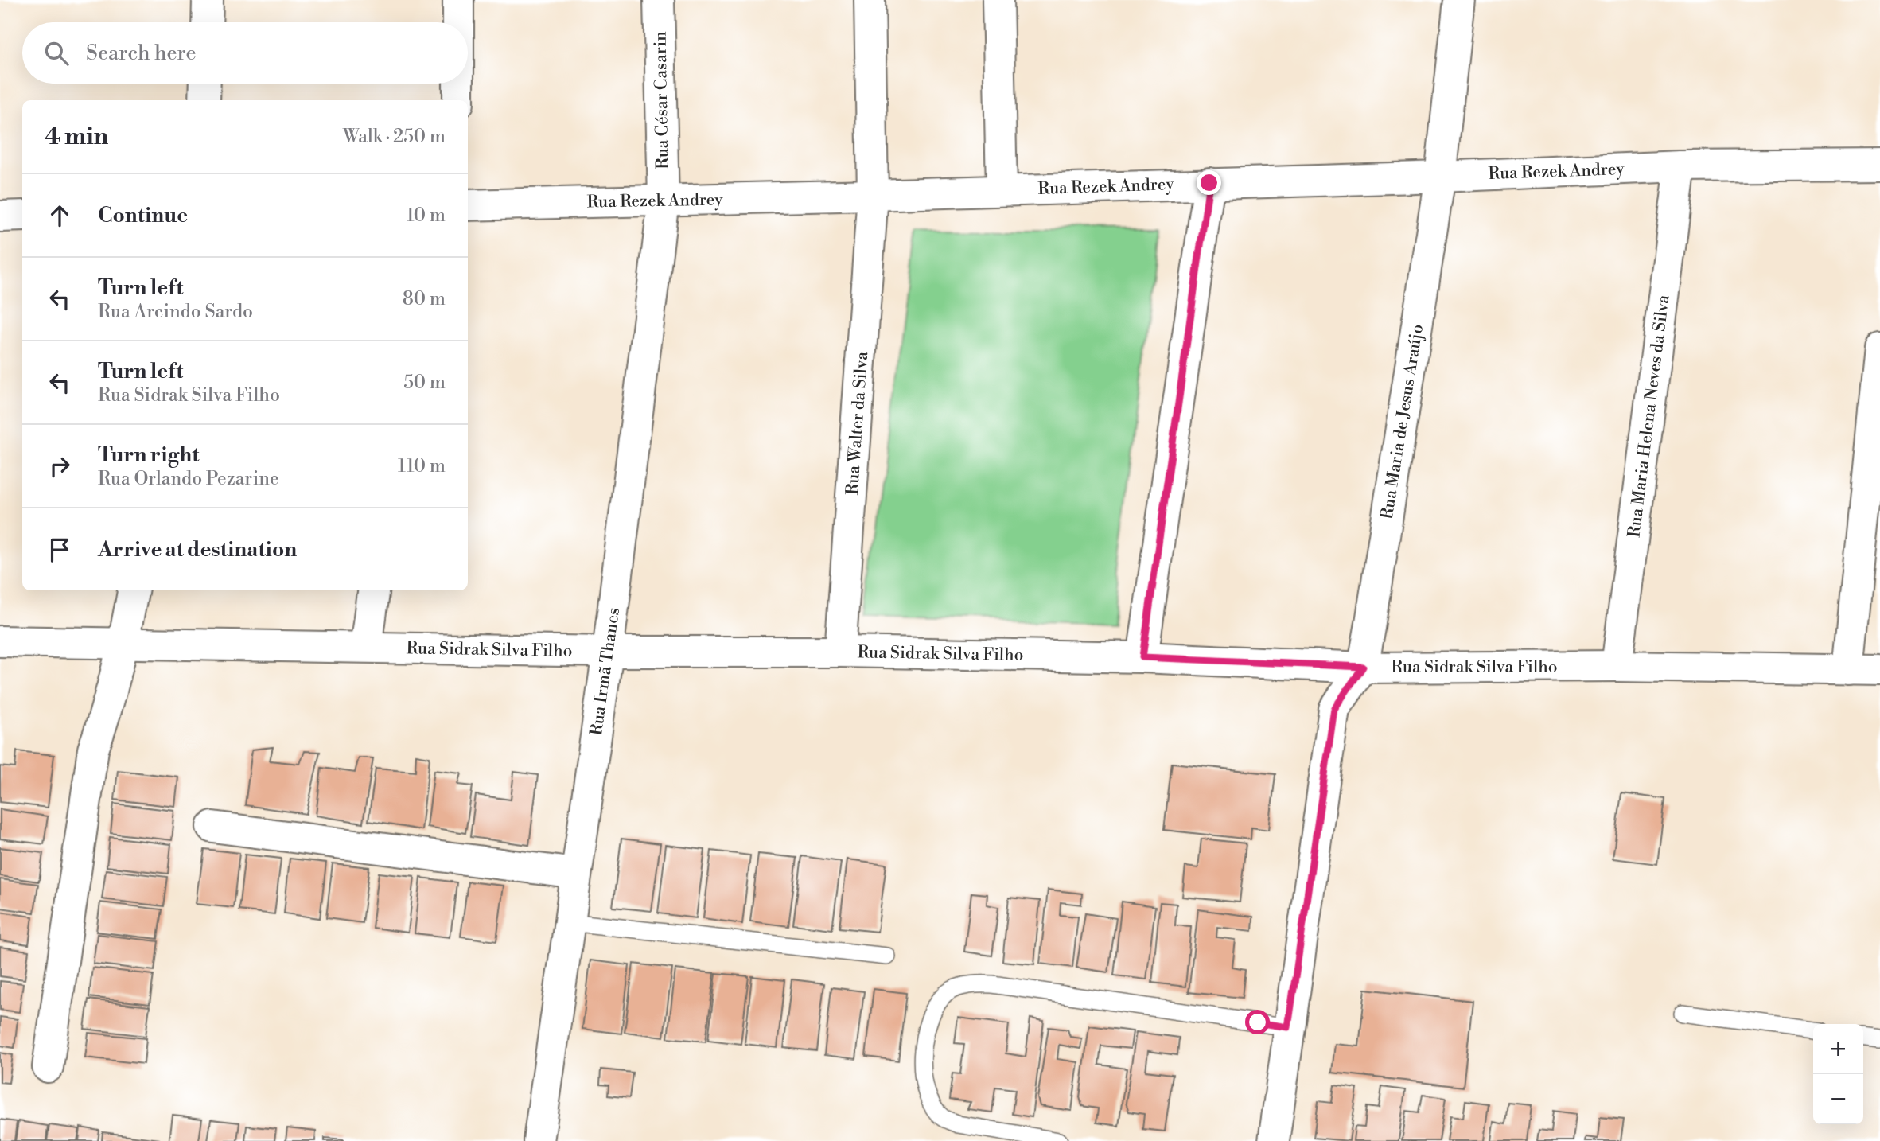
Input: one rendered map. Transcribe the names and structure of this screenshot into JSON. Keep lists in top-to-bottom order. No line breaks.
{"streets":{"street":["Rua César Casarin","Rua Rezek Andrey","Rua Maria Helena Neves da Silva","Rua Maria de Jesus Araújo","Rua Walter da Silva","Rua Sidrak Silva Filho","Rua Irmã Thanes"]},"crossings":[["Rua César Casarin","Rua Rezek Andrey"],["Rua César Casarin","Rua Irmã Thanes"],["Rua Rezek Andrey","Rua Maria Helena Neves da Silva"],["Rua Rezek Andrey","Rua Maria de Jesus Araújo"],["Rua Rezek Andrey","Rua Walter da Silva"],["Rua Rezek Andrey","Rua Irmã Thanes"],["Rua Maria Helena Neves da Silva","Rua Sidrak Silva Filho"],["Rua Maria de Jesus Araújo","Rua Sidrak Silva Filho"],["Rua Walter da Silva","Rua Sidrak Silva Filho"],["Rua Sidrak Silva Filho","Rua Irmã Thanes"]],"page":{"search":"Search here","heading":["4 min","Walk · 250 m"],"list":[["Continue","10 m"],["Turn left","Rua Arcindo Sardo","80 m"],["Turn left","Rua Sidrak Silva Filho","50 m"],["Turn right","Rua Orlando Pezarine","110 m"],"Arrive at destination"],"map_buttons":["+","−"]}}
